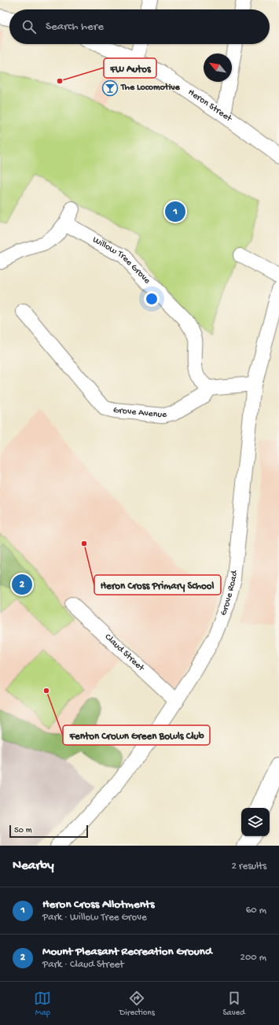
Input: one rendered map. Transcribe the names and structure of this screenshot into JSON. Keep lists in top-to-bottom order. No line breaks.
{"streets":{"street":["Heron Street","Willow Tree Grove","Grove Avenue","Grove Road","Claud Street"]},"crossings":[["Willow Tree Grove","Grove Avenue"],["Grove Road","Claud Street"]],"places":{"other":["FW Autos","Heron Cross Primary School","Fenton Crown Green Bowls Club"],"bar":["The Locomotive"]},"scale_bar":"50 m","north":"top left","page":{"search":"Search here","pins":["1","2"],"scale":"50 m","heading":["Nearby","2 results"],"list":[{"mark":"1","name":"Heron Cross Allotments","note":"Park · Willow Tree Grove","value":"60 m"},{"mark":"2","name":"Mount Pleasant Recreation Ground","note":"Park · Claud Street","value":"200 m"}],"nav":["Map","Directions","Saved"]}}
